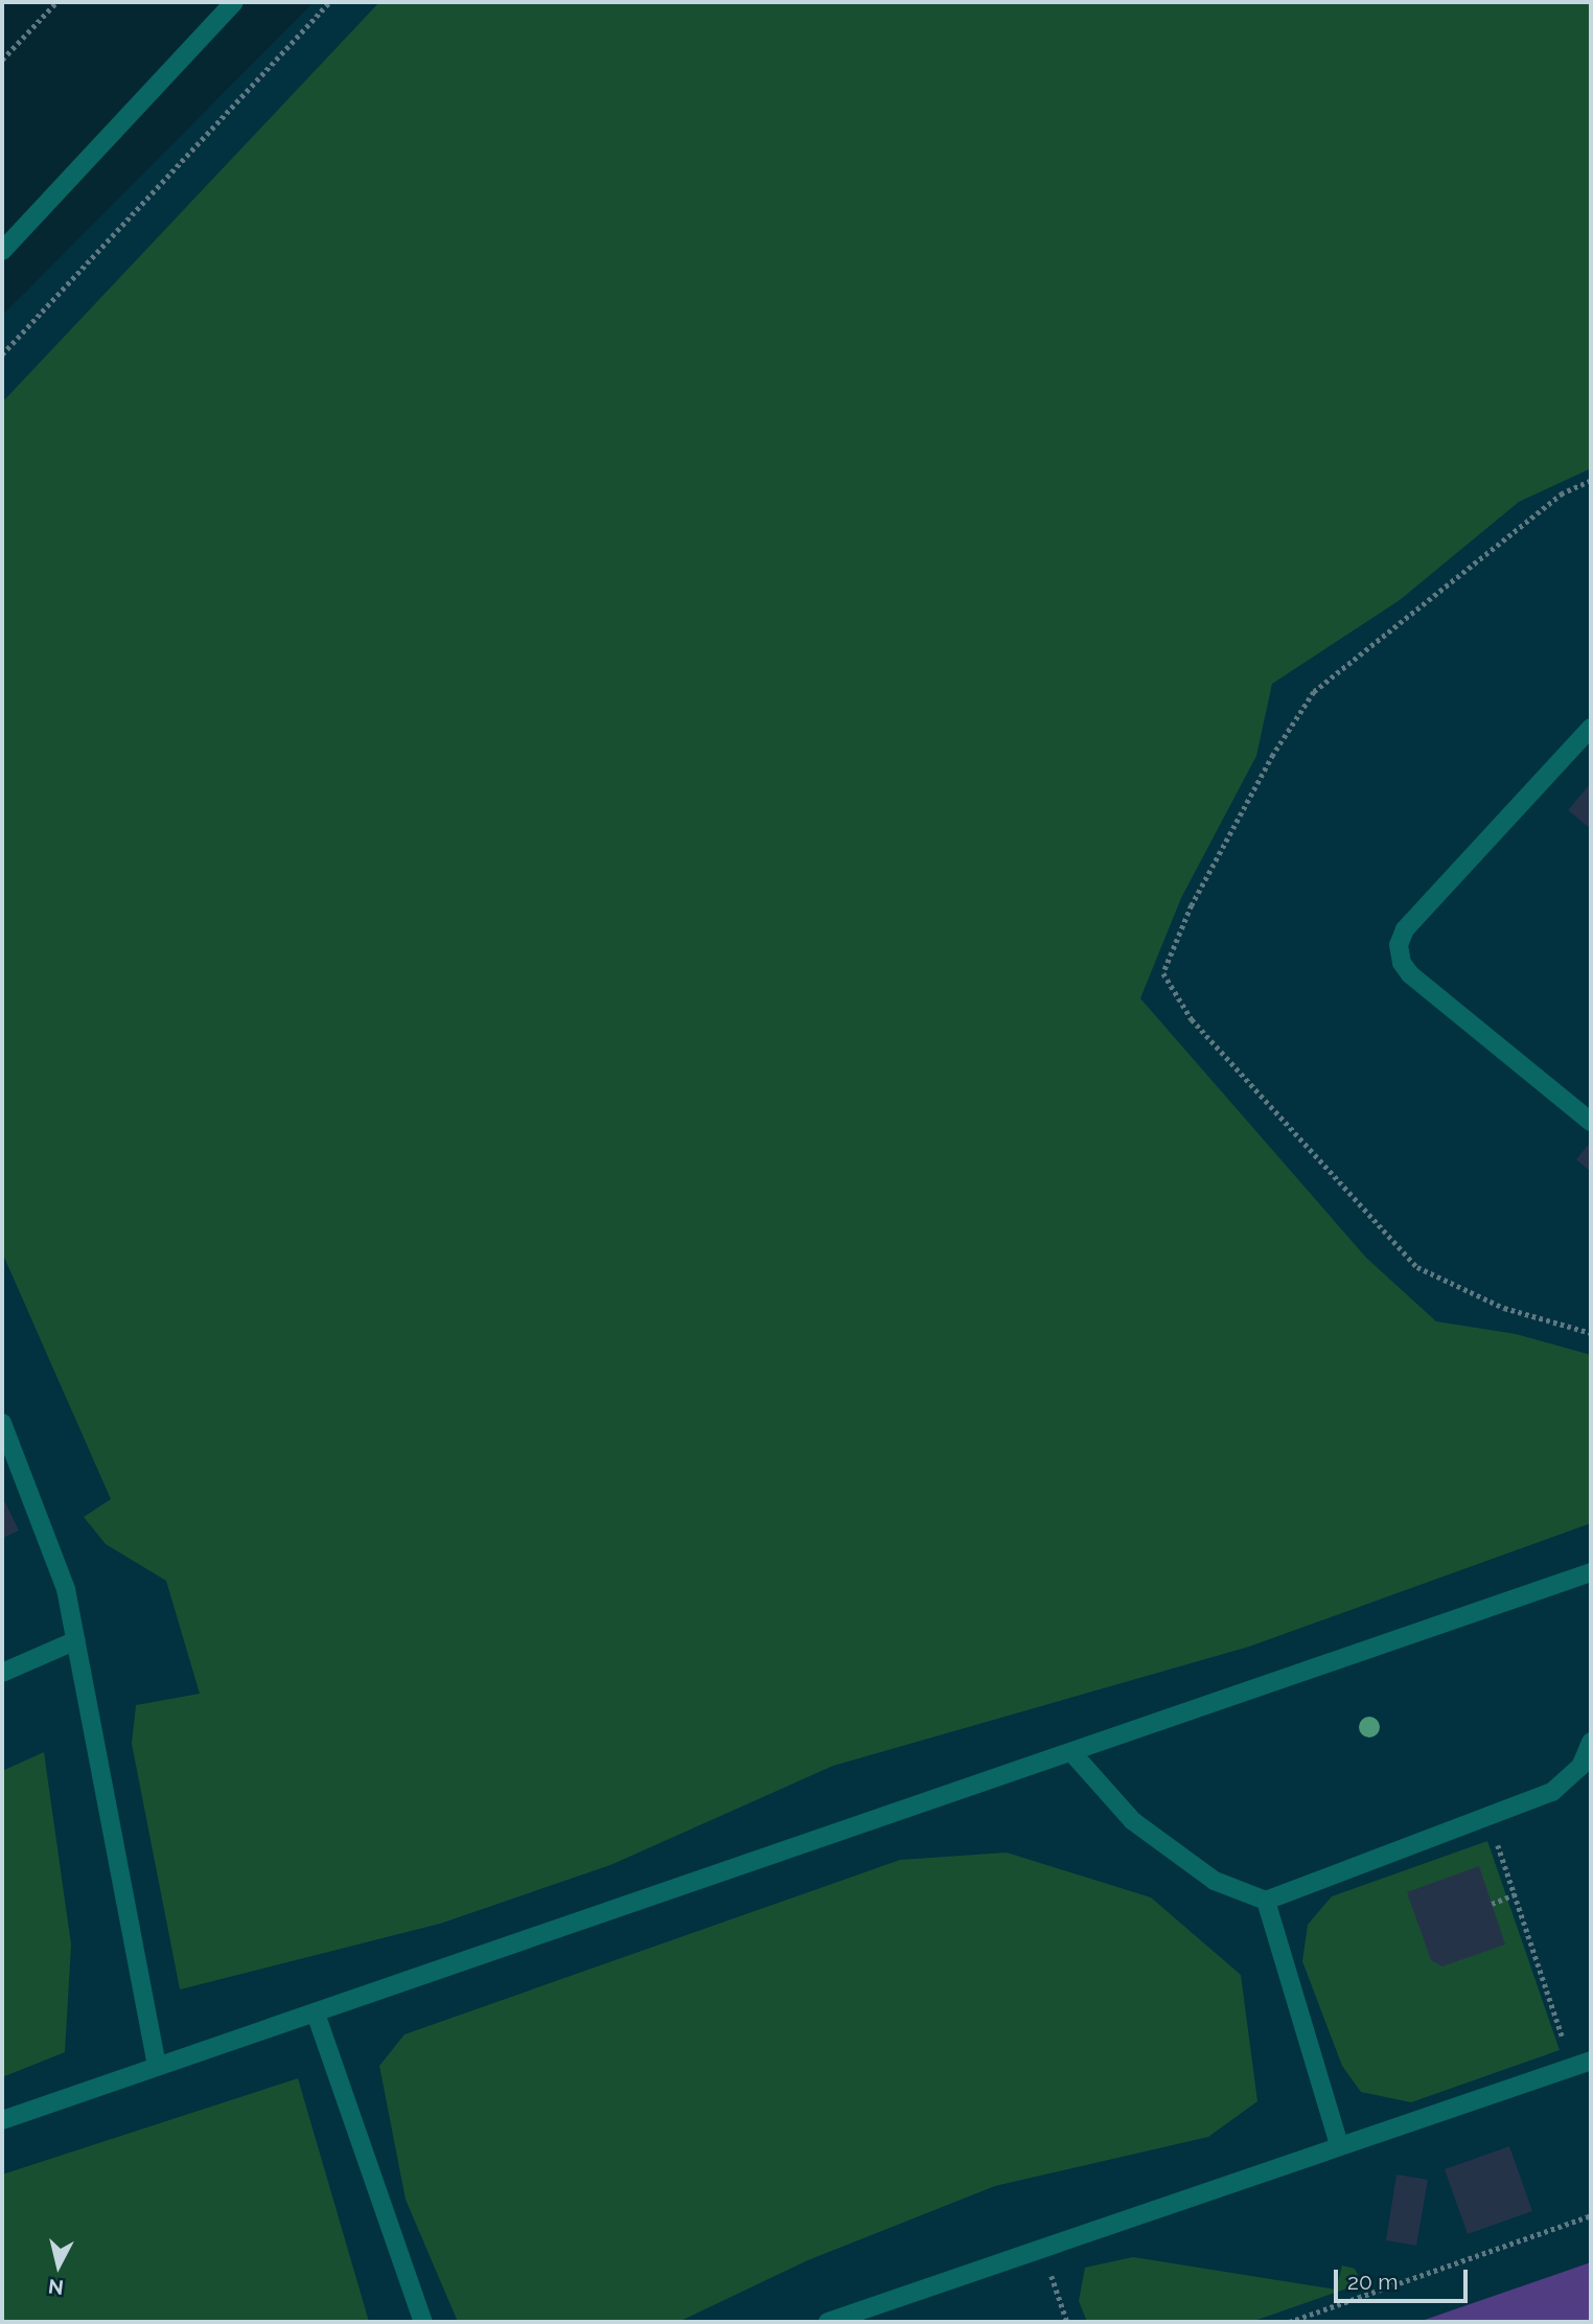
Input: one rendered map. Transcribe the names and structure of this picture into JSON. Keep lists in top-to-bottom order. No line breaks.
{"scale_bar":"20 m","north":"bottom"}
